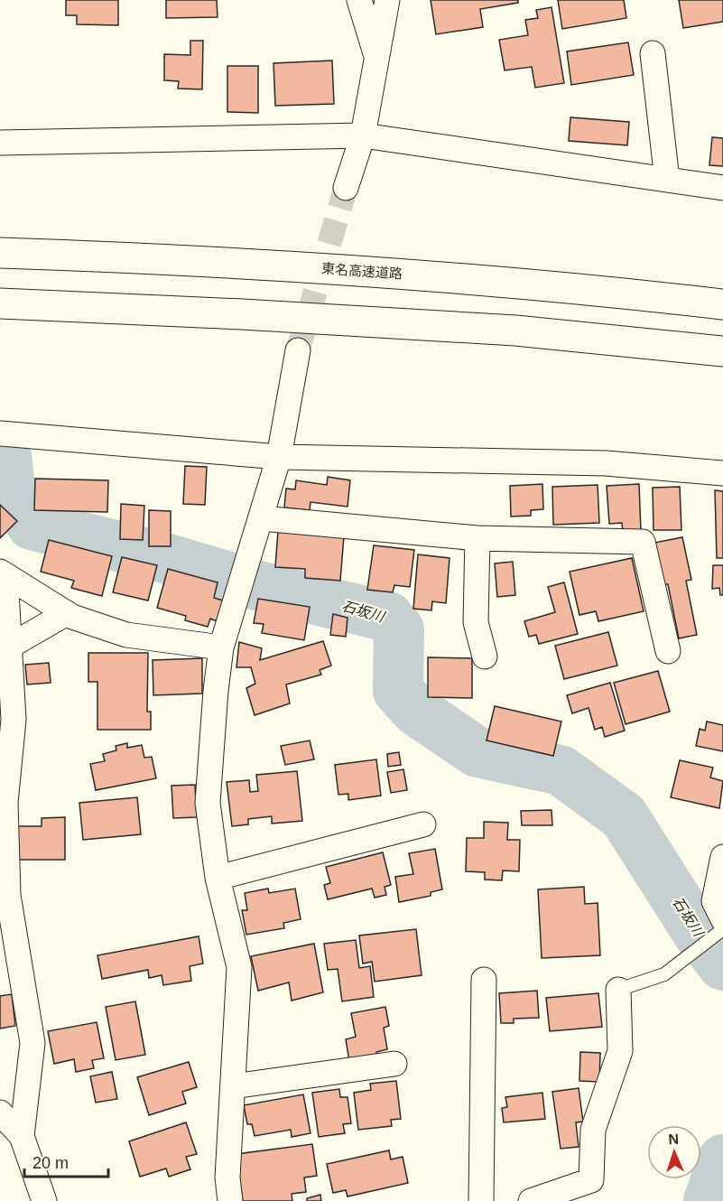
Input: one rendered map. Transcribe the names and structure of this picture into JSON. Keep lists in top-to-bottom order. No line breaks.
{"streets":{"highway":["東名高速道路"]},"water":["石坂川"],"scale_bar":"20 m","north":"top"}
